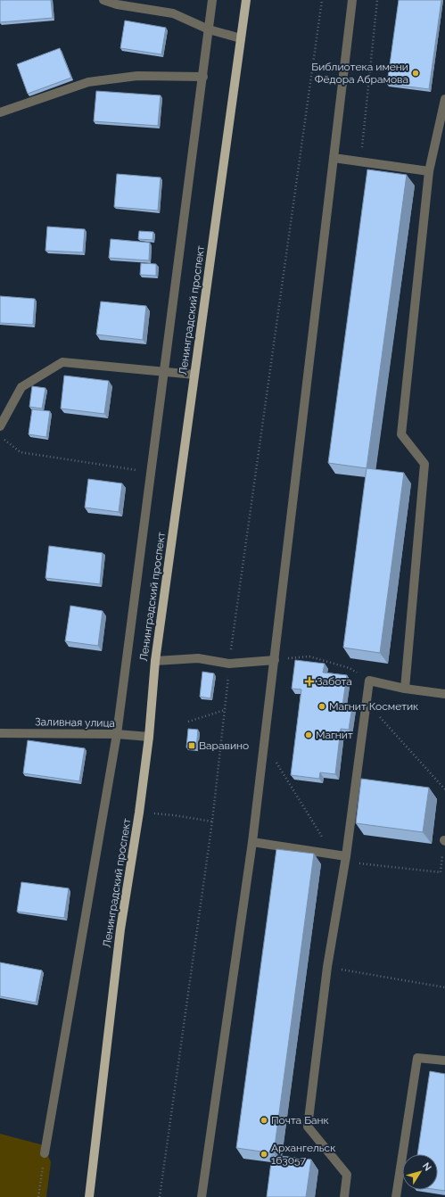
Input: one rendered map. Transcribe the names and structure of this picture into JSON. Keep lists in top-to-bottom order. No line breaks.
{"streets":{"main road":["Ленинградский проспект"],"street":["Заливная улица"]},"crossings":[["Ленинградский проспект","Заливная улица"]],"places":{"other":["Библиотека имени Фёдора Абрамова","Магнит Косметик","Магнит","Почта Банк","Архангельск 163057"],"health":["Забота"],"transit":["Варавино"]},"north":"top right"}
